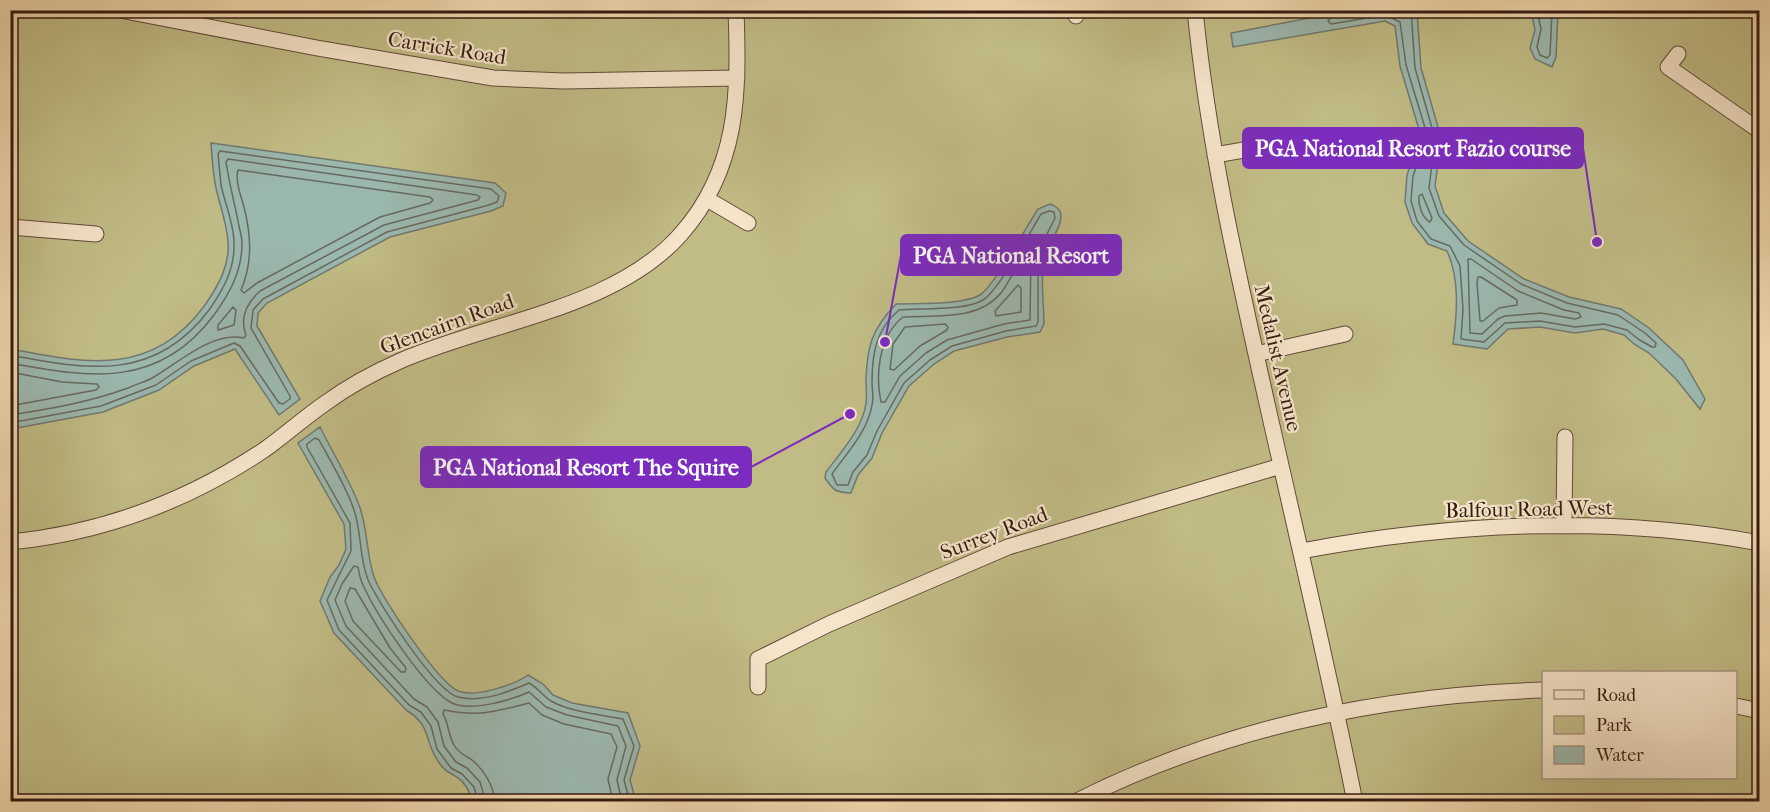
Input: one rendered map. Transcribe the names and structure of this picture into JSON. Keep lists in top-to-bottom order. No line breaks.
{"streets":{"street":["Carrick Road","Glencairn Road","Medalist Avenue","Balfour Road West","Surrey Road"]},"crossings":[["Carrick Road","Glencairn Road"],["Medalist Avenue","Balfour Road West"],["Medalist Avenue","Surrey Road"]],"places":["PGA National Resort Fazio course","PGA National Resort","PGA National Resort The Squire"],"legend":["Road","Park","Water"]}
